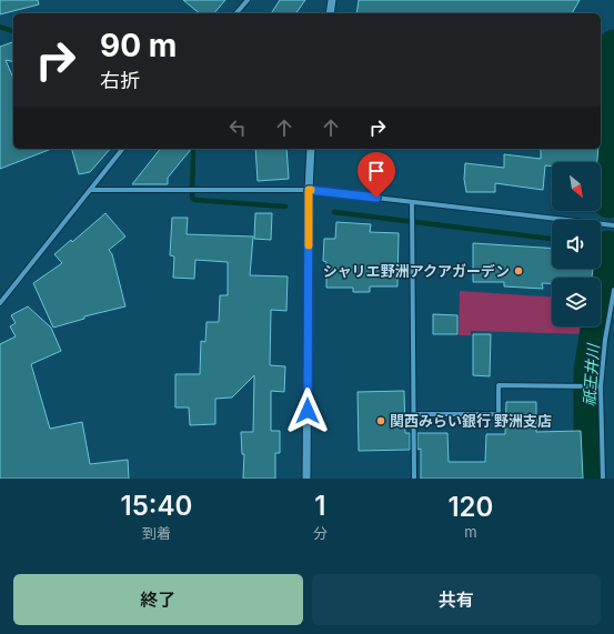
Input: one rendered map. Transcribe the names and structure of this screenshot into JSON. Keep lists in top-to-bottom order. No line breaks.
{"water":["祇王井川"],"places":["シャリエ野洲アクアガーデン","関西みらい銀行 野洲支店"],"north":"bottom right","page":{"turn":["90 m","右折"],"eta":["15:40","到着","1","分","120","m"],"buttons":["終了","共有"]}}
